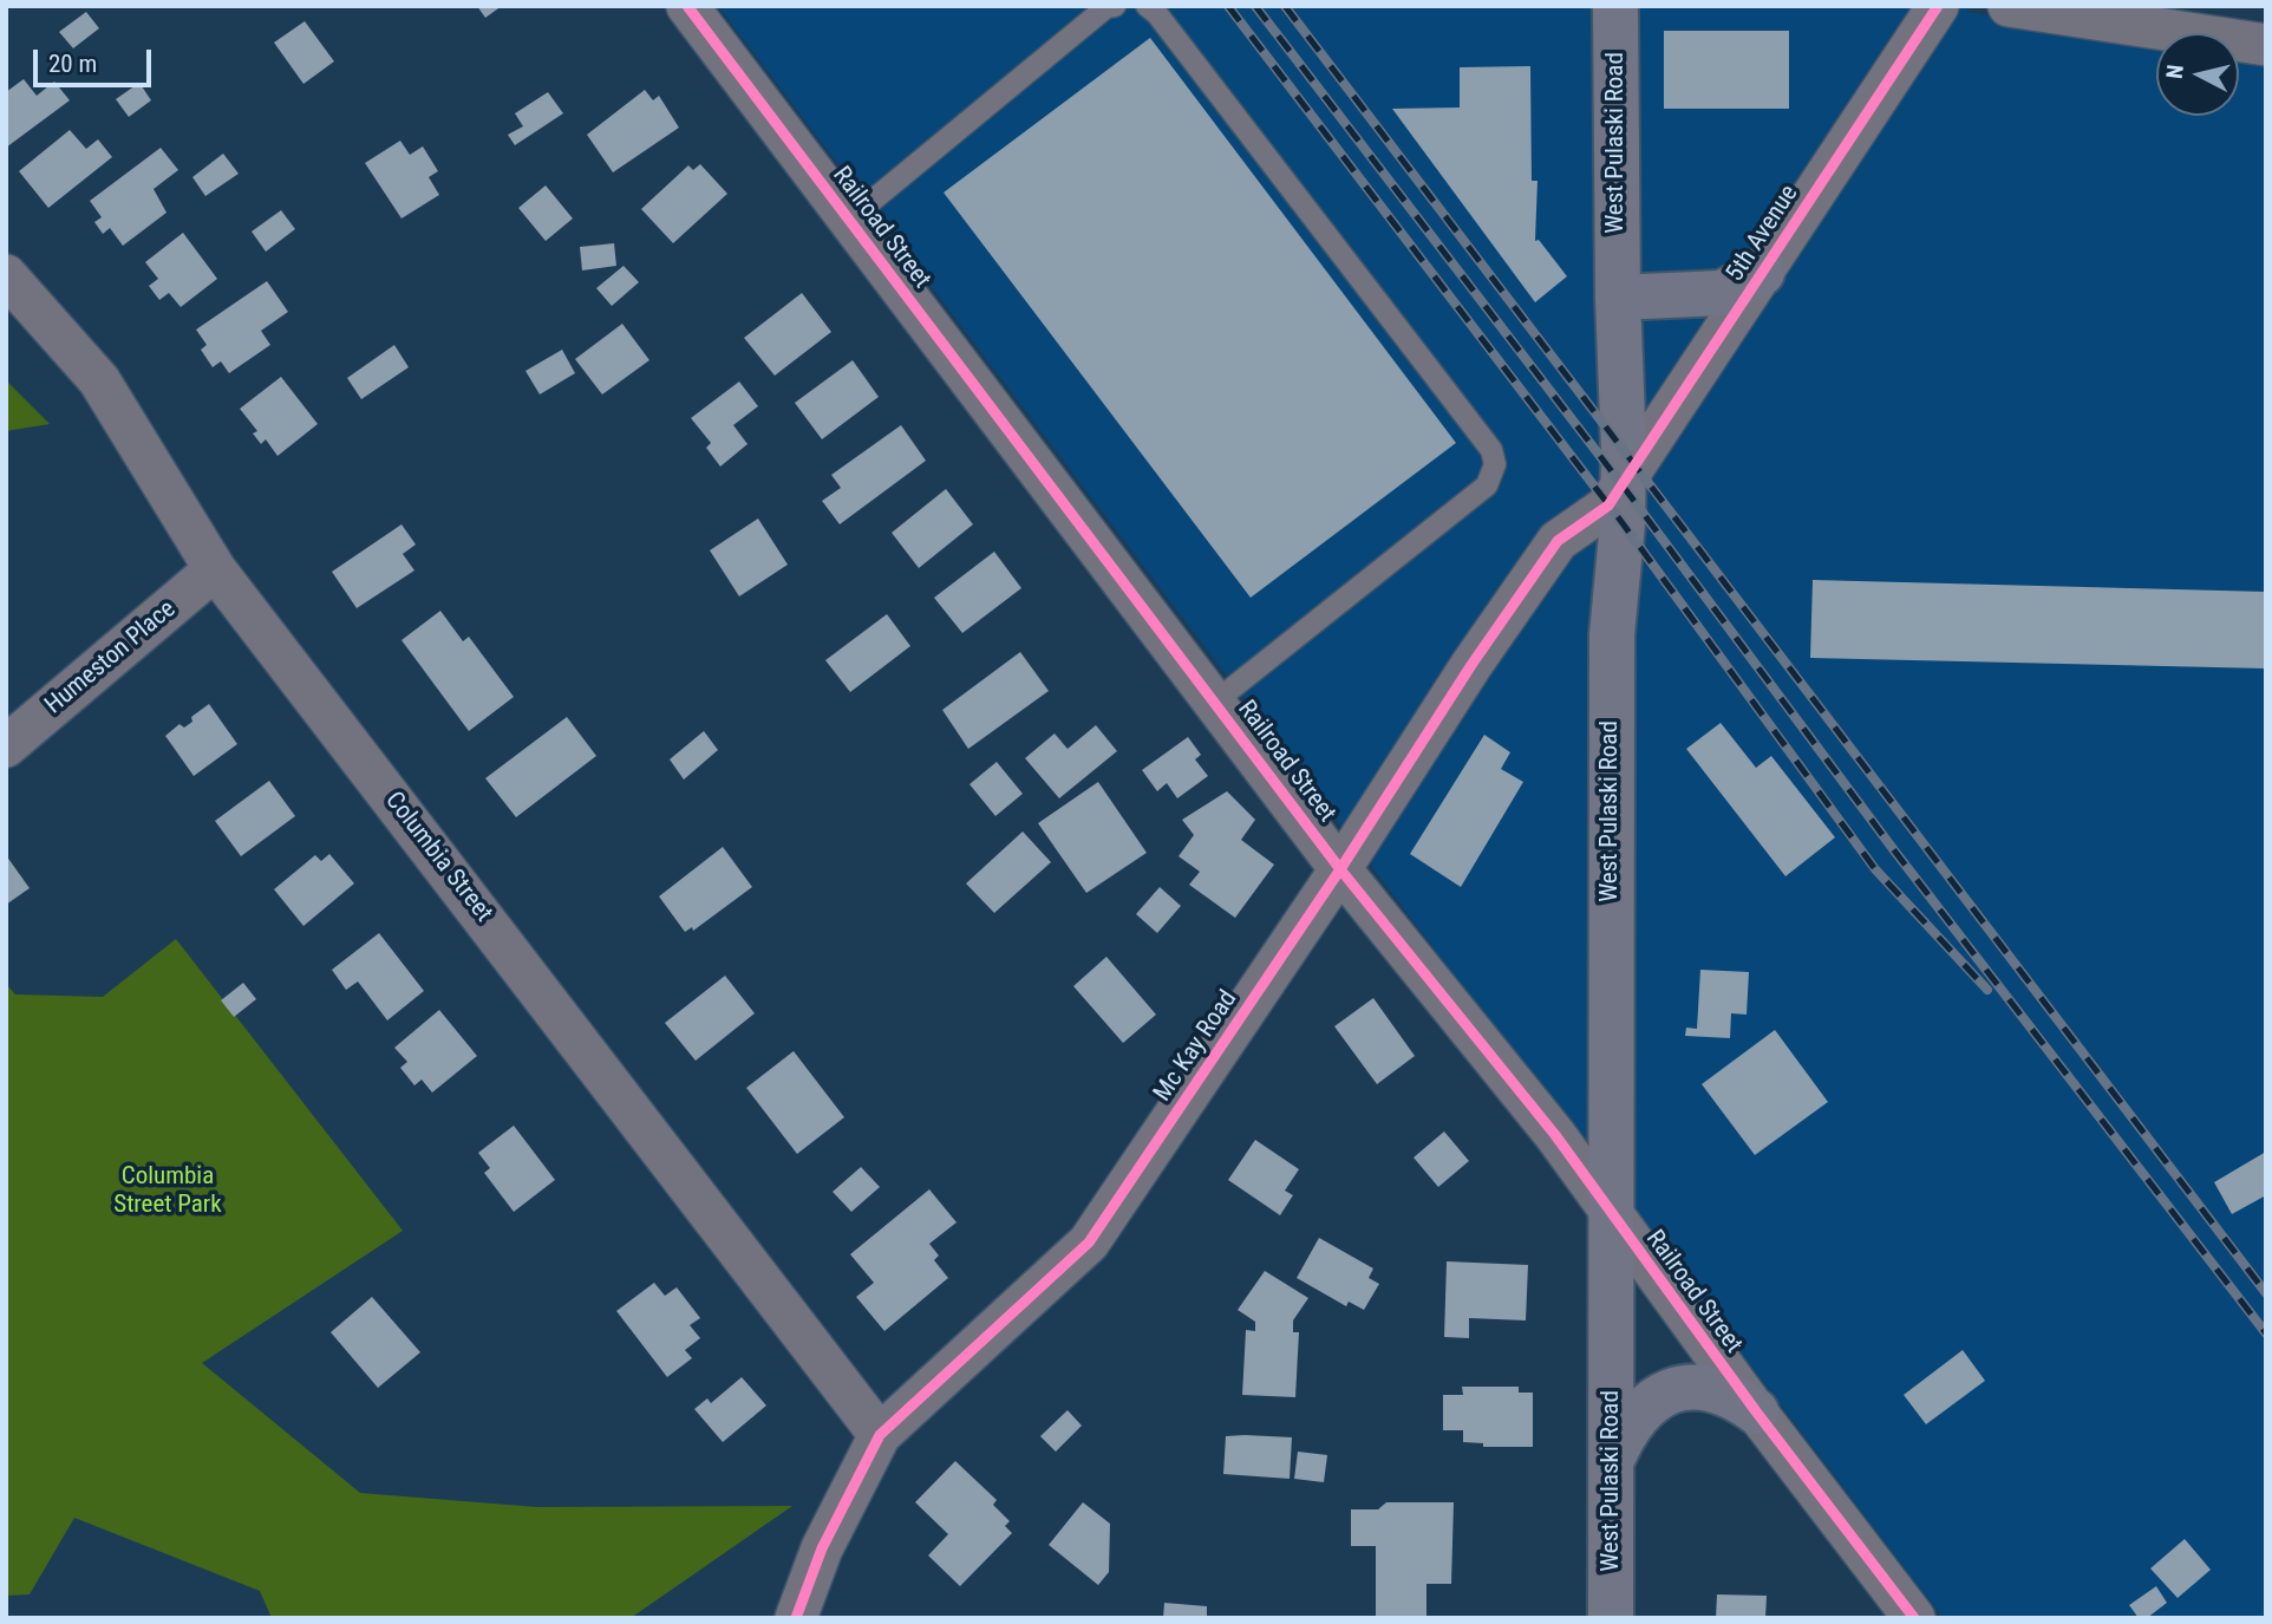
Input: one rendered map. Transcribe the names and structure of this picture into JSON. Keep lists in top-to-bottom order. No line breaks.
{"streets":{"main road":["West Pulaski Road"],"street":["Railroad Street","5th Avenue","Humeston Place","Columbia Street","Mc Kay Road"]},"crossings":[["West Pulaski Road","Railroad Street"],["West Pulaski Road","5th Avenue"],["West Pulaski Road","Mc Kay Road"],["Railroad Street","Mc Kay Road"],["5th Avenue","Mc Kay Road"],["Humeston Place","Columbia Street"],["Columbia Street","Mc Kay Road"]],"parks":["Columbia Street Park"],"scale_bar":"20 m","north":"left"}
